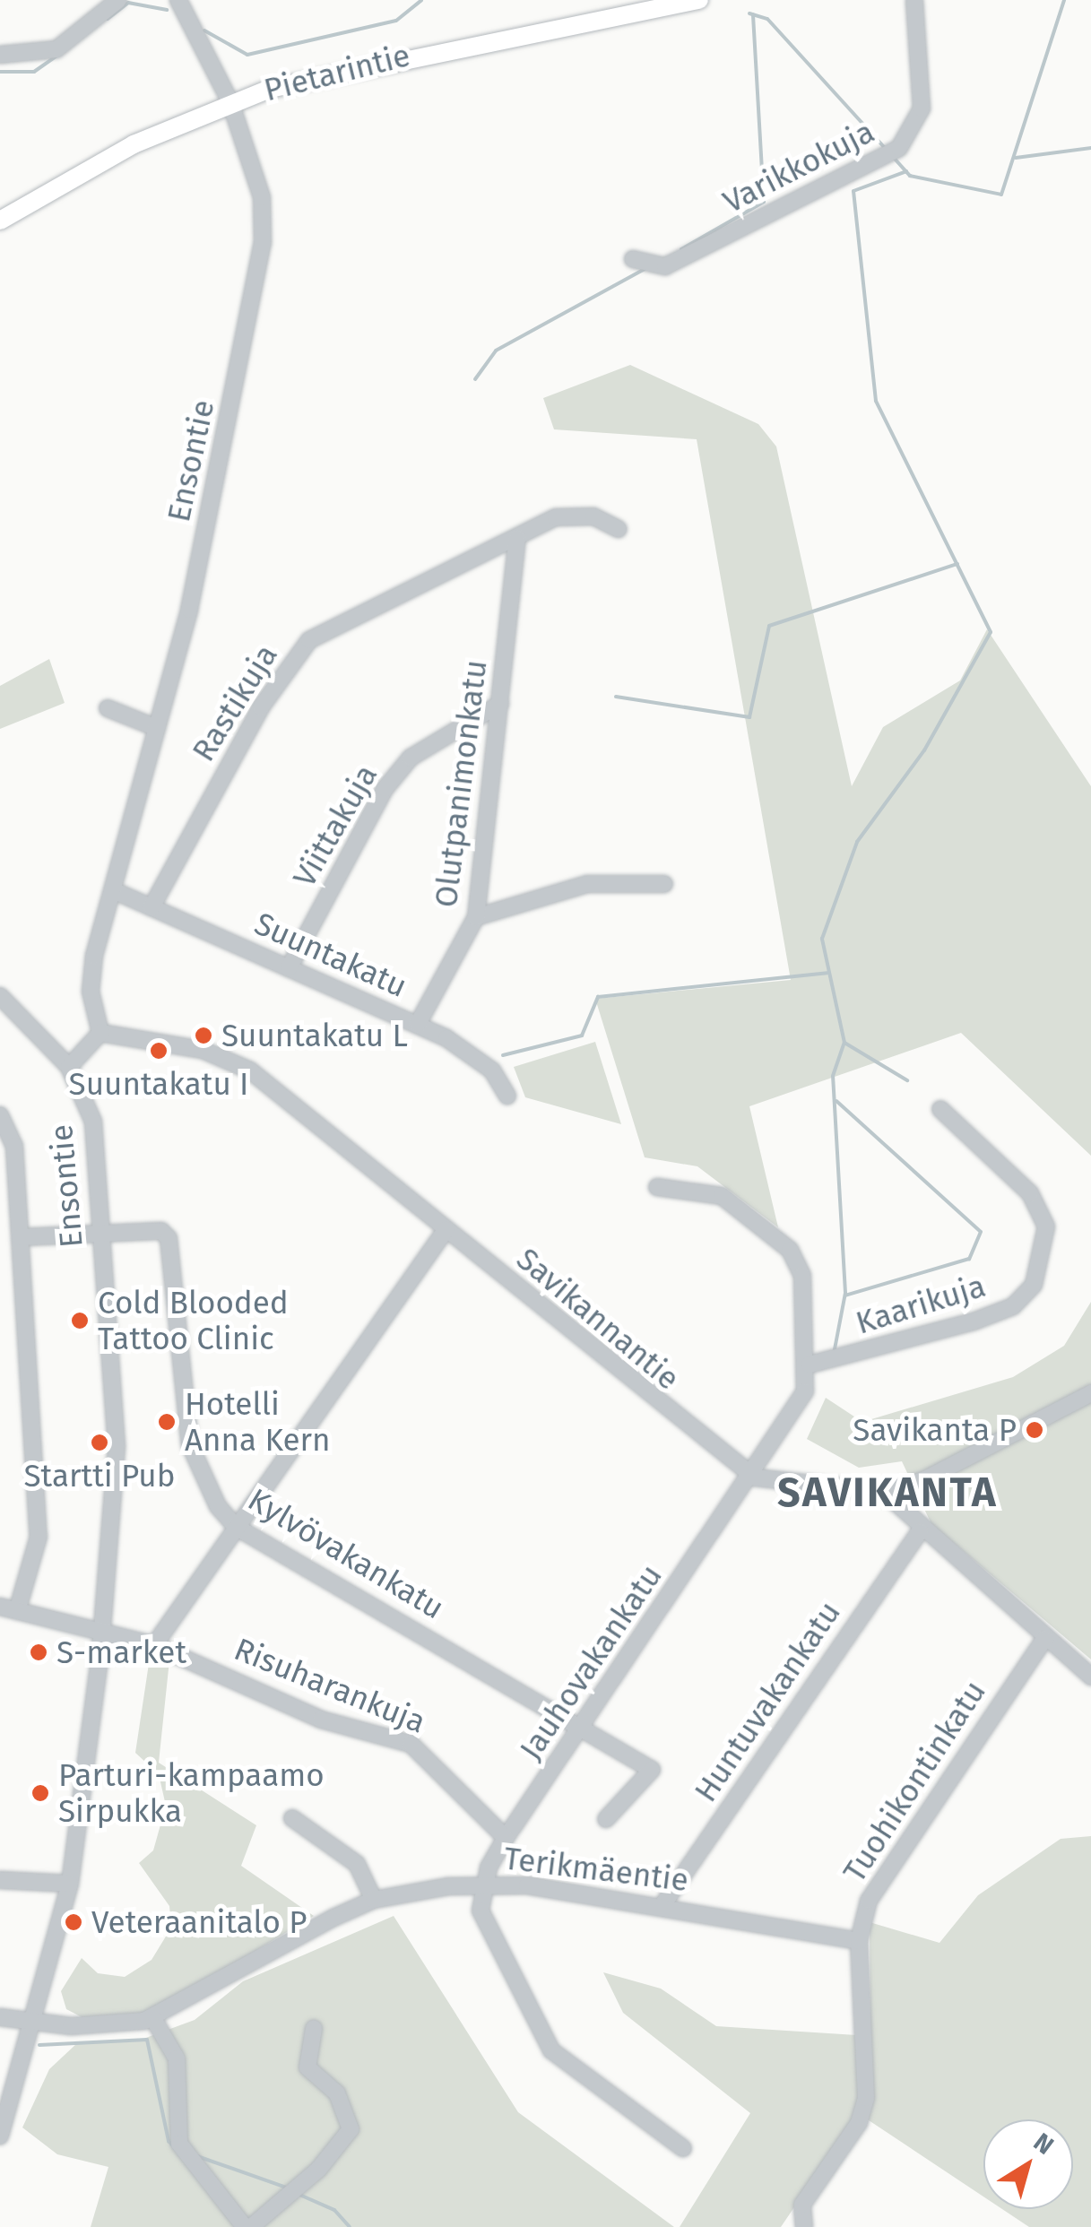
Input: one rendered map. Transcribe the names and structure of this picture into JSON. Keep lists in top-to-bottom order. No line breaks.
{"streets":{"main road":["Pietarintie"],"street":["Varikkokuja","Ensontie","Rastikuja","Olutpanimonkatu","Viittakuja","Suuntakatu","Kaarikuja","Savikannantie","Kylvövakankatu","Jauhovakankatu","Risuharankuja","Huntuvakankatu","Tuohikontinkatu","Terikmäentie"]},"crossings":[["Pietarintie","Ensontie"],["Ensontie","Suuntakatu"],["Ensontie","Savikannantie"],["Ensontie","Kylvövakankatu"],["Ensontie","Risuharankuja"],["Ensontie","Terikmäentie"],["Rastikuja","Olutpanimonkatu"],["Rastikuja","Suuntakatu"],["Olutpanimonkatu","Viittakuja"],["Olutpanimonkatu","Suuntakatu"],["Viittakuja","Suuntakatu"],["Kaarikuja","Jauhovakankatu"],["Savikannantie","Jauhovakankatu"],["Kylvövakankatu","Jauhovakankatu"],["Jauhovakankatu","Risuharankuja"],["Jauhovakankatu","Terikmäentie"],["Huntuvakankatu","Terikmäentie"],["Tuohikontinkatu","Terikmäentie"]],"districts":["SAVIKANTA"],"places":["Suuntakatu L","Suuntakatu I","Cold Blooded Tattoo Clinic","Hotelli Anna Kern","Savikanta P","Startti Pub","S-market","Parturi-kampaamo Sirpukka","Veteraanitalo P"],"north":"top right"}
